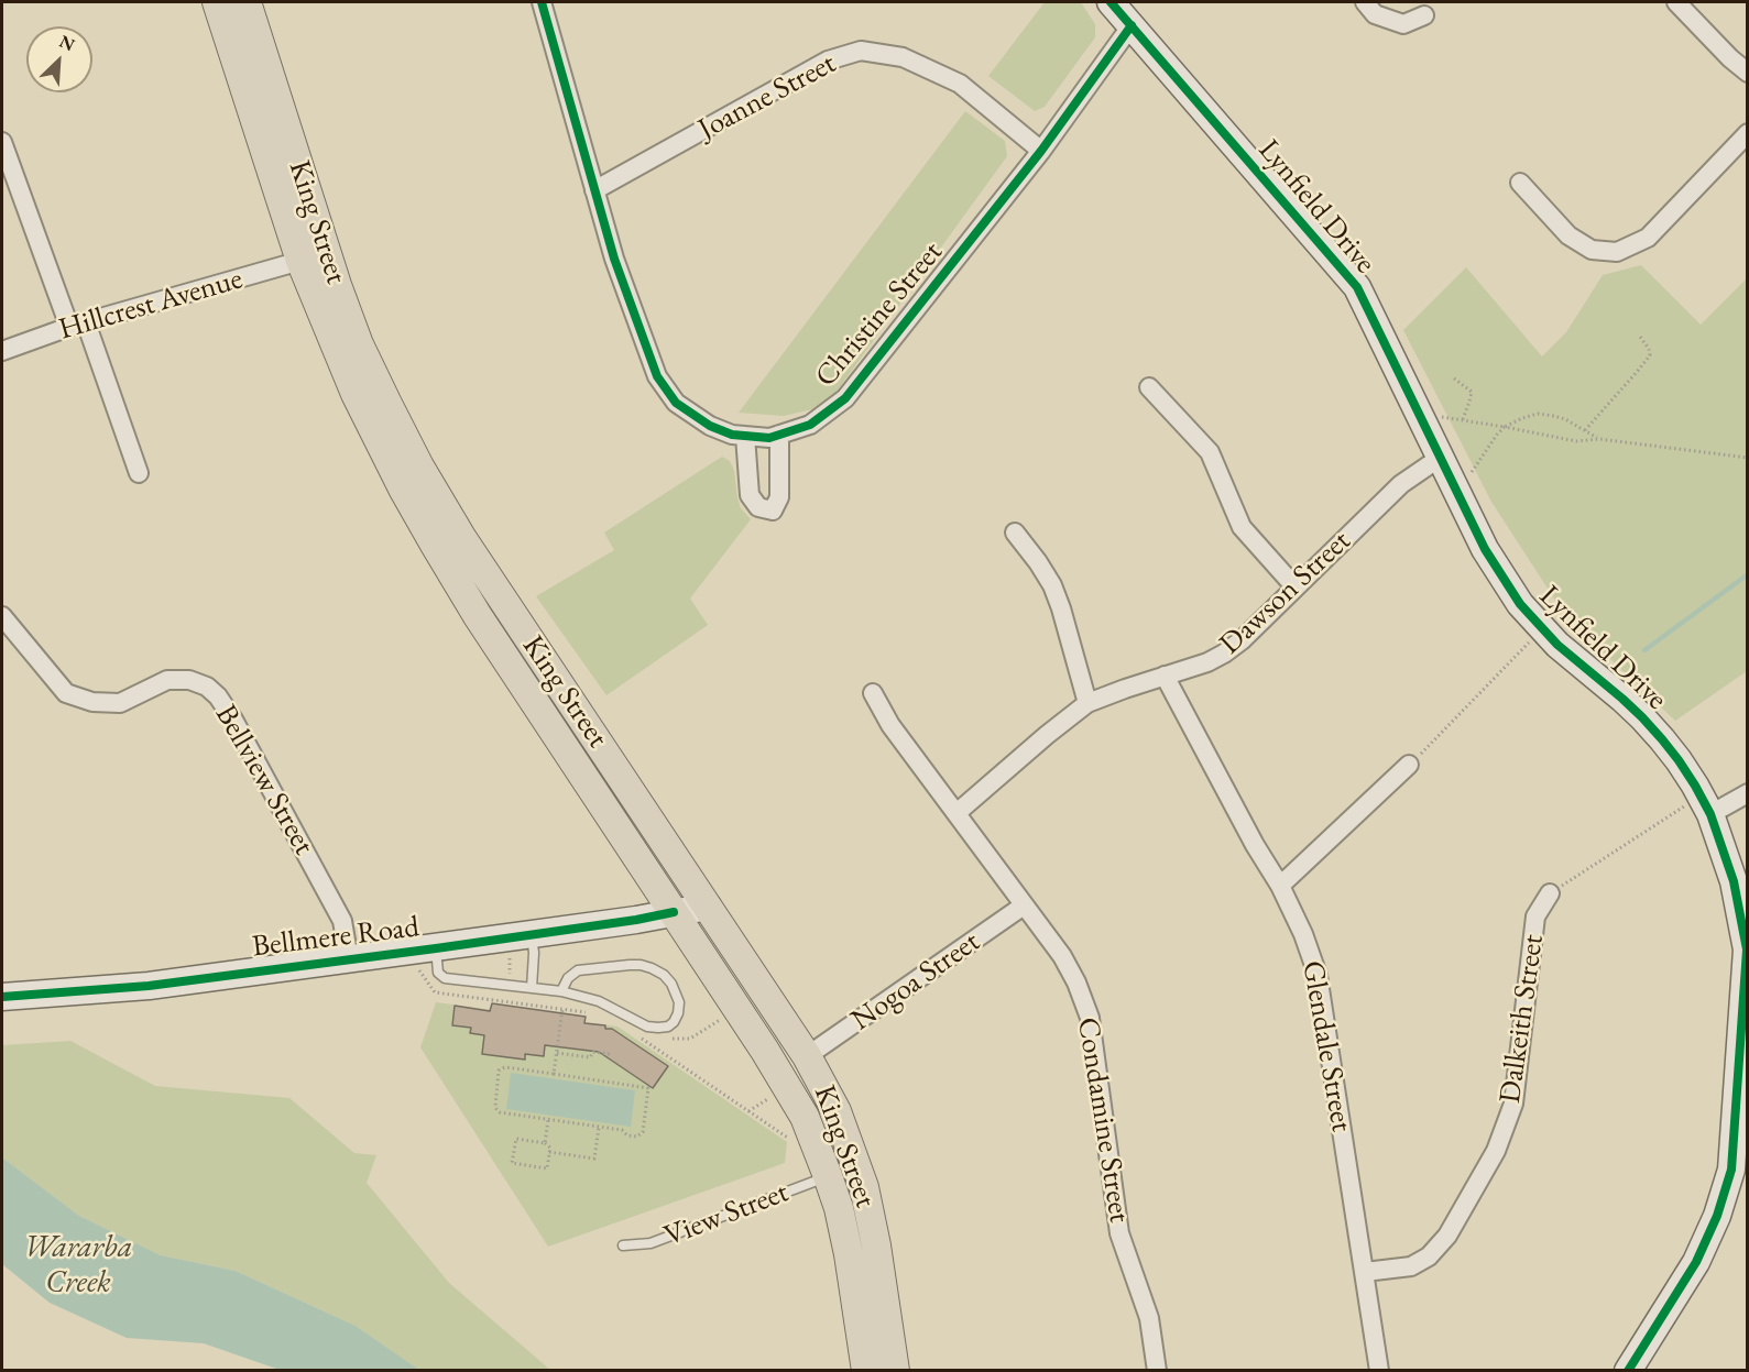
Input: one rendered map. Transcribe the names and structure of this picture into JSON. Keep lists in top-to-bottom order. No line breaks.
{"streets":{"main road":["King Street"],"street":["Joanne Street","Lynfield Drive","Hillcrest Avenue","Christine Street","Dawson Street","Bellview Street","Bellmere Road","Nogoa Street","Dalkeith Street","Glendale Street","Condamine Street"],"lane":["View Street"]},"crossings":[["Joanne Street","Christine Street"],["Lynfield Drive","Christine Street"],["Lynfield Drive","Dawson Street"],["King Street","Hillcrest Avenue"],["King Street","Bellmere Road"],["King Street","Nogoa Street"],["King Street","View Street"],["Dawson Street","Glendale Street"],["Dawson Street","Condamine Street"],["Bellview Street","Bellmere Road"],["Nogoa Street","Condamine Street"],["Dalkeith Street","Glendale Street"]],"water":["Wararba Creek"],"north":"top right"}
